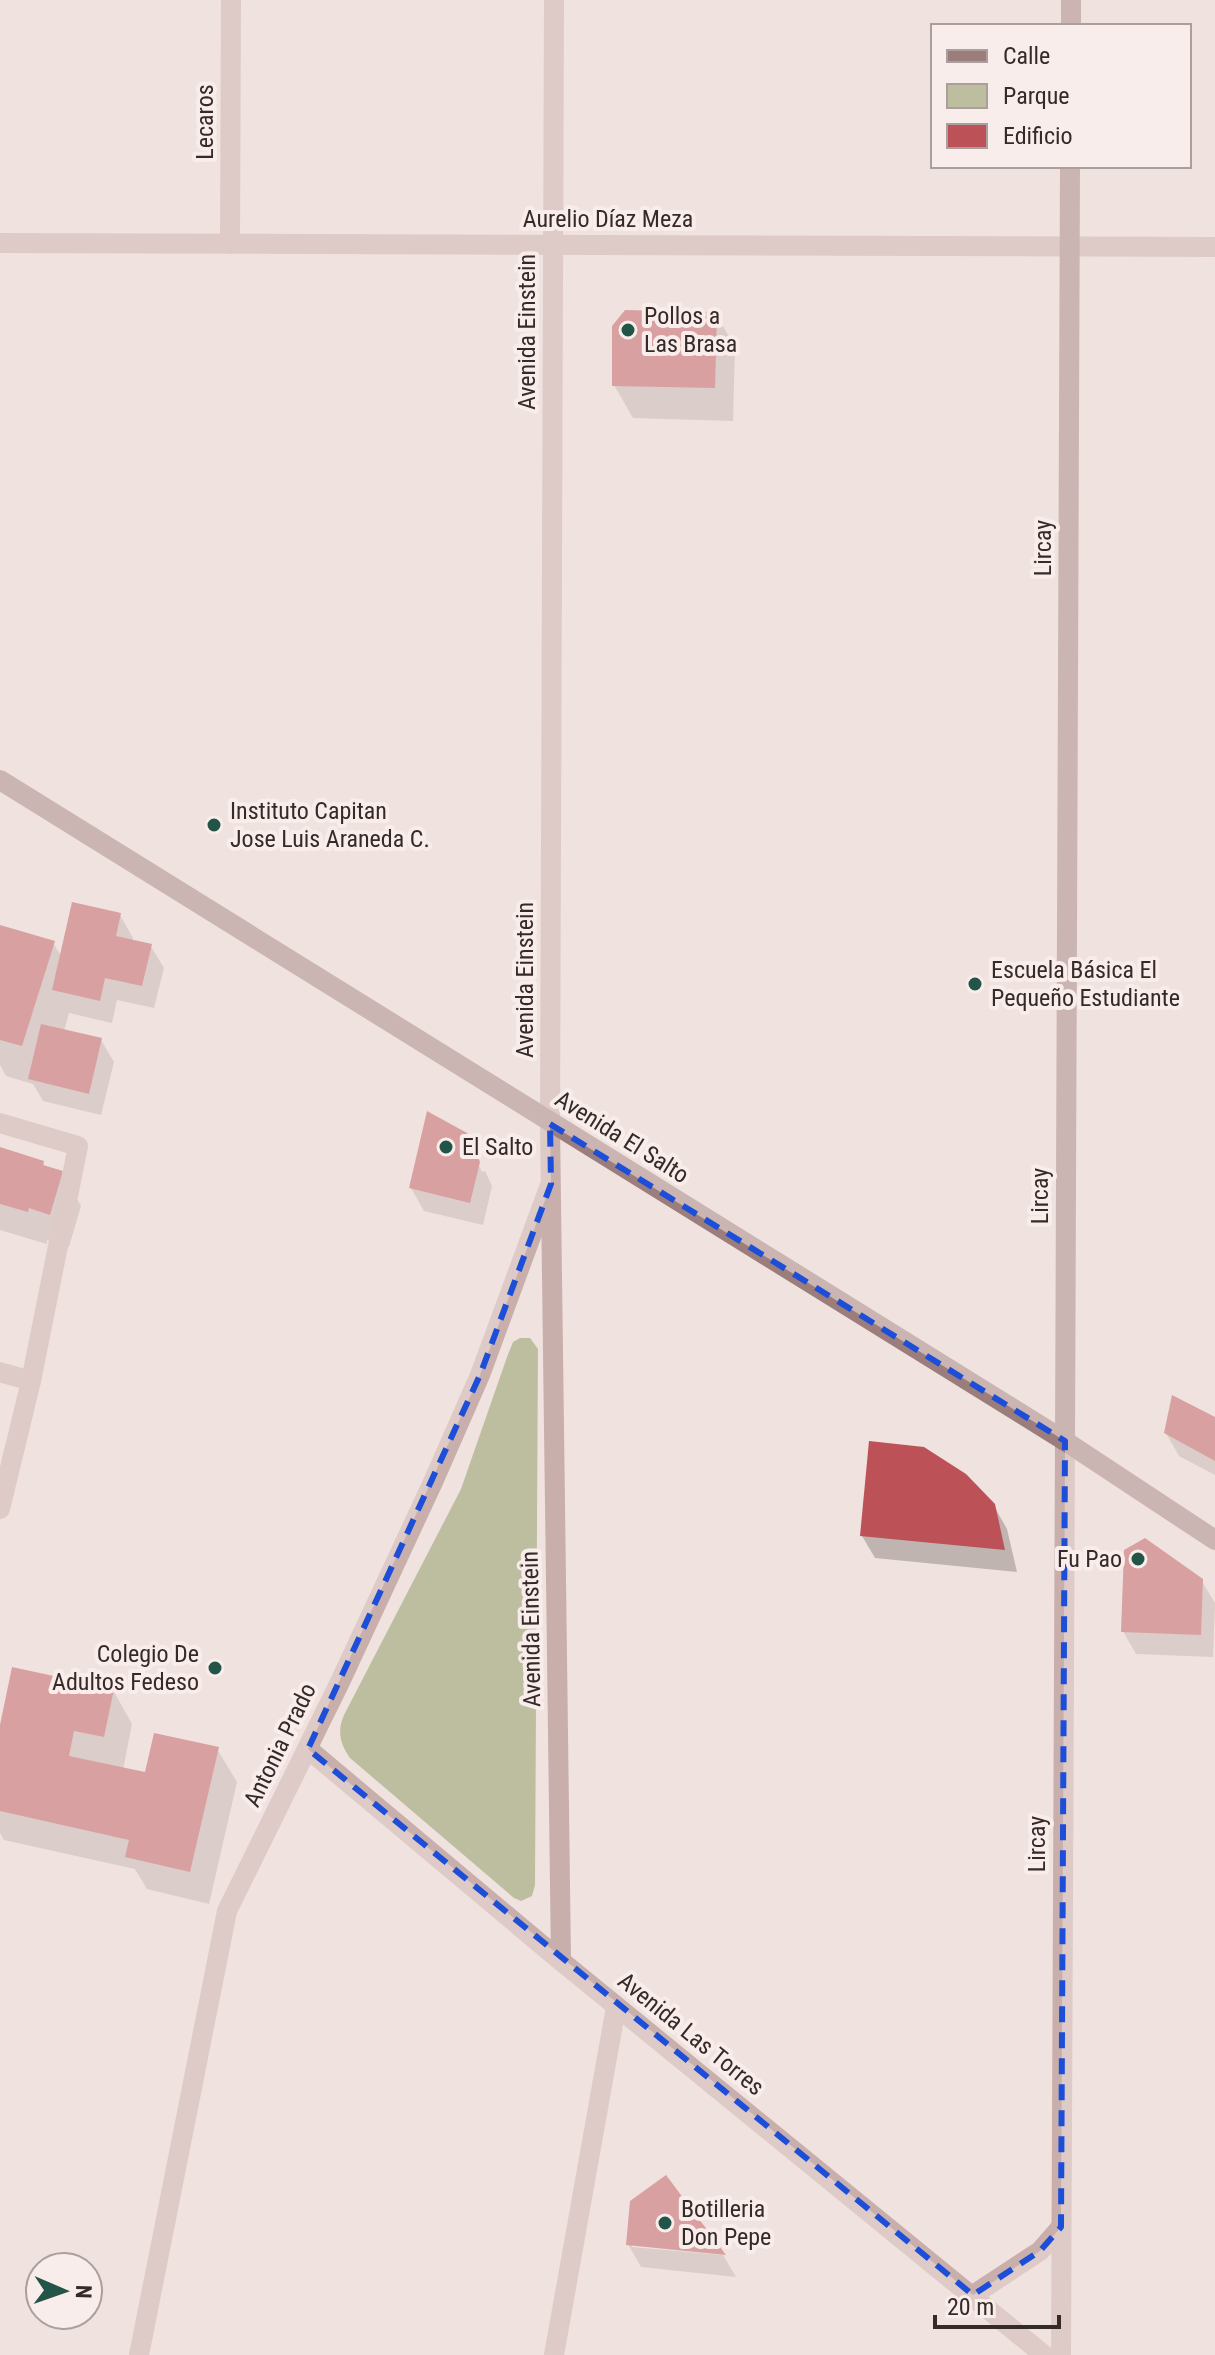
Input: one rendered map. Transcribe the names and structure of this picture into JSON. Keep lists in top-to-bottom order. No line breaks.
{"streets":{"main road":["Lircay","Avenida El Salto"],"street":["Lecaros","Aurelio Díaz Meza","Avenida Einstein","Antonia Prado","Avenida Las Torres"]},"crossings":[["Lecaros","Aurelio Díaz Meza"],["Aurelio Díaz Meza","Avenida Einstein"],["Aurelio Díaz Meza","Lircay"],["Avenida Einstein","Avenida El Salto"],["Avenida Einstein","Antonia Prado"],["Avenida Einstein","Avenida Las Torres"],["Lircay","Avenida El Salto"],["Antonia Prado","Avenida Las Torres"]],"places":["Pollos a Las Brasa","Instituto Capitan Jose Luis Araneda C.","Escuela Básica El Pequeño Estudiante","El Salto","Fu Pao","Colegio De Adultos Fedeso","Botilleria Don Pepe"],"legend":["Calle","Parque","Edificio"],"scale_bar":"20 m","north":"right"}
